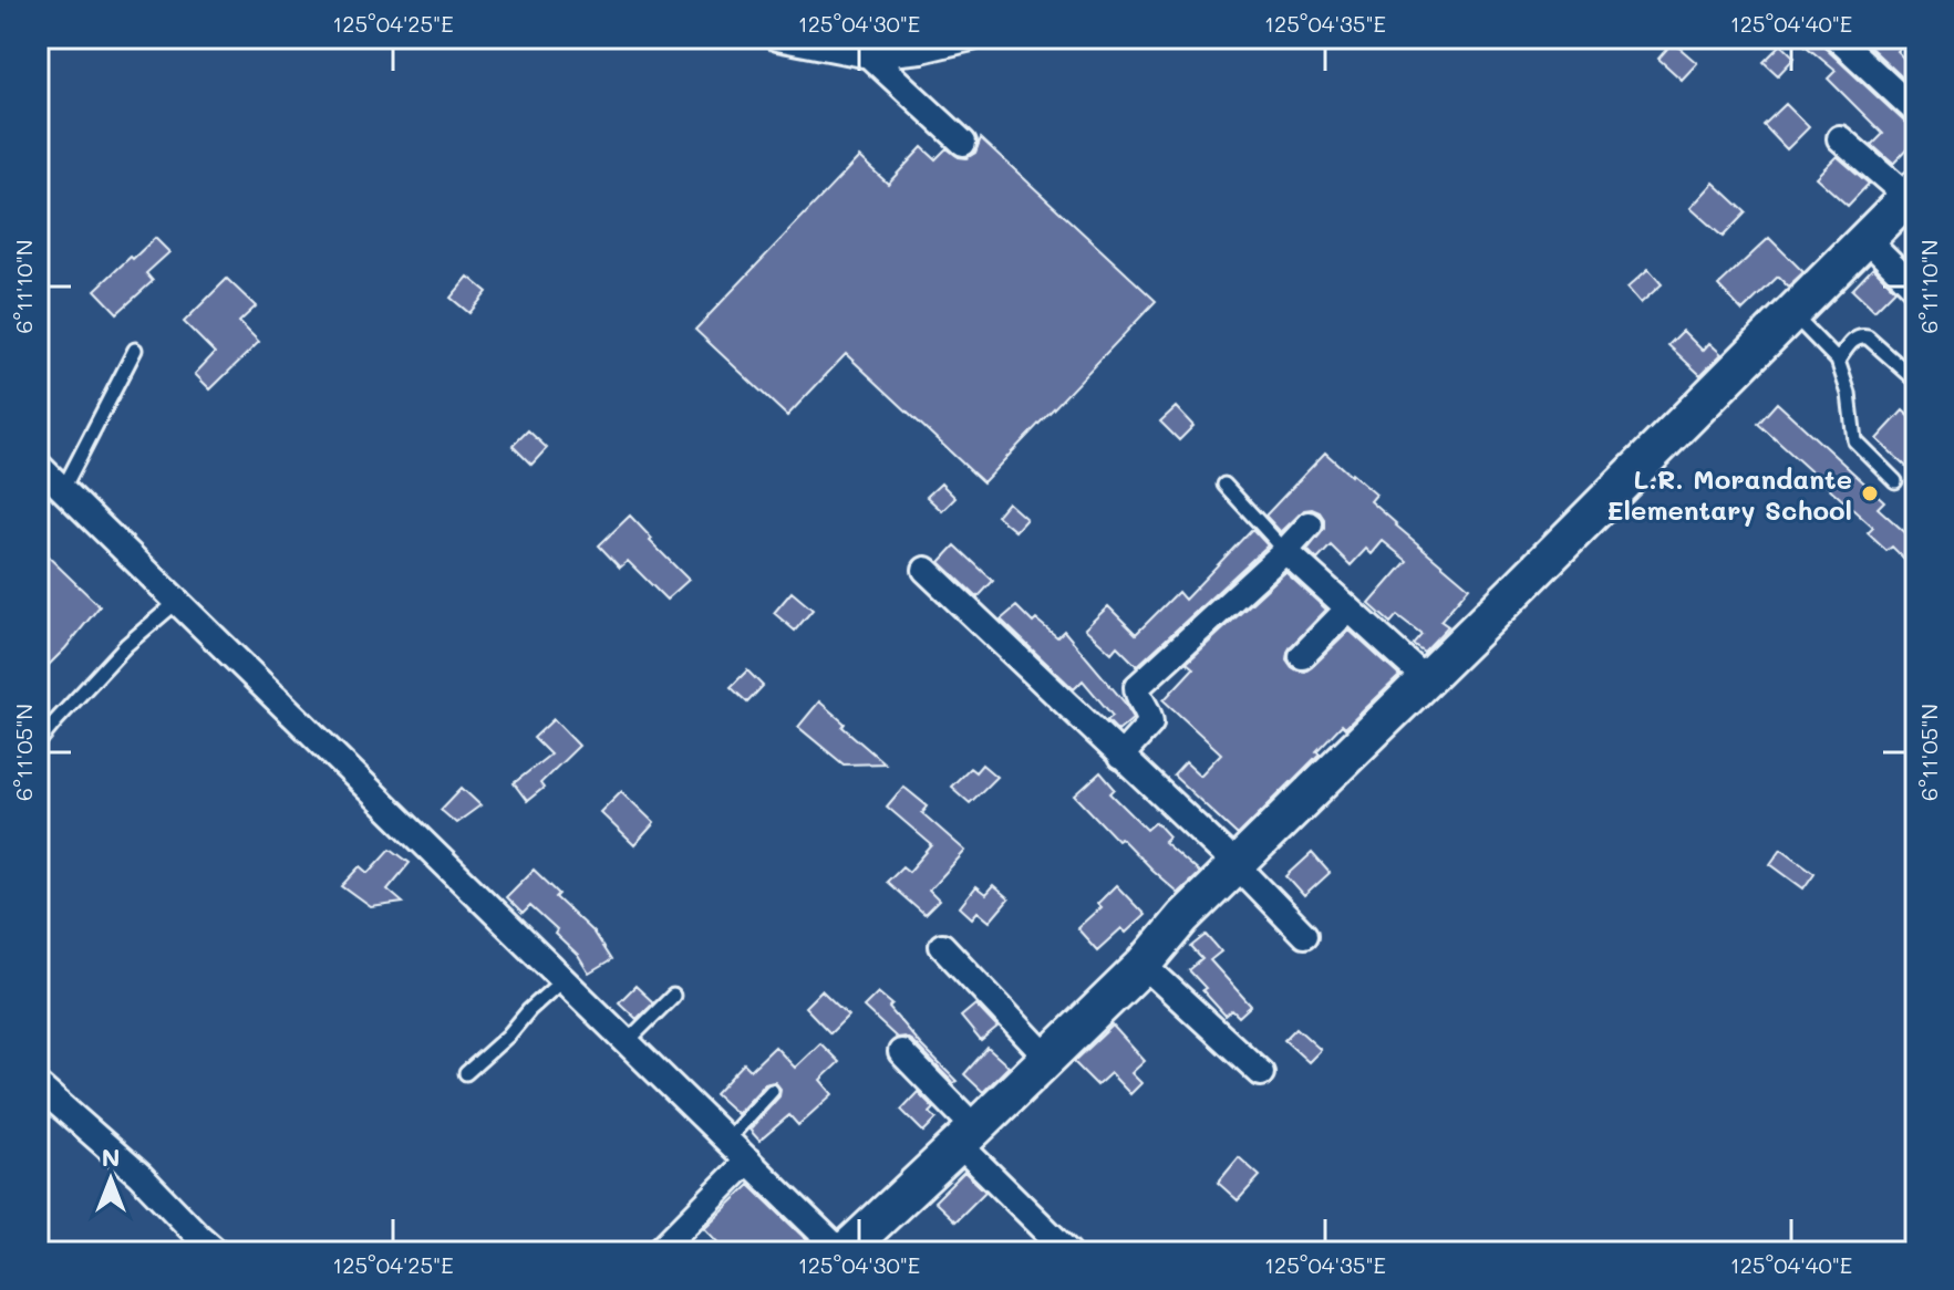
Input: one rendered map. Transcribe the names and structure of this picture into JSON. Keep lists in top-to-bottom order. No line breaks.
{"places":["L.R. Morandante Elementary School"],"north":"top","coordinates":["125°04'25\"E","125°04'30\"E","125°04'35\"E","125°04'40\"E","6°11'10\"N","6°11'05\"N"]}
